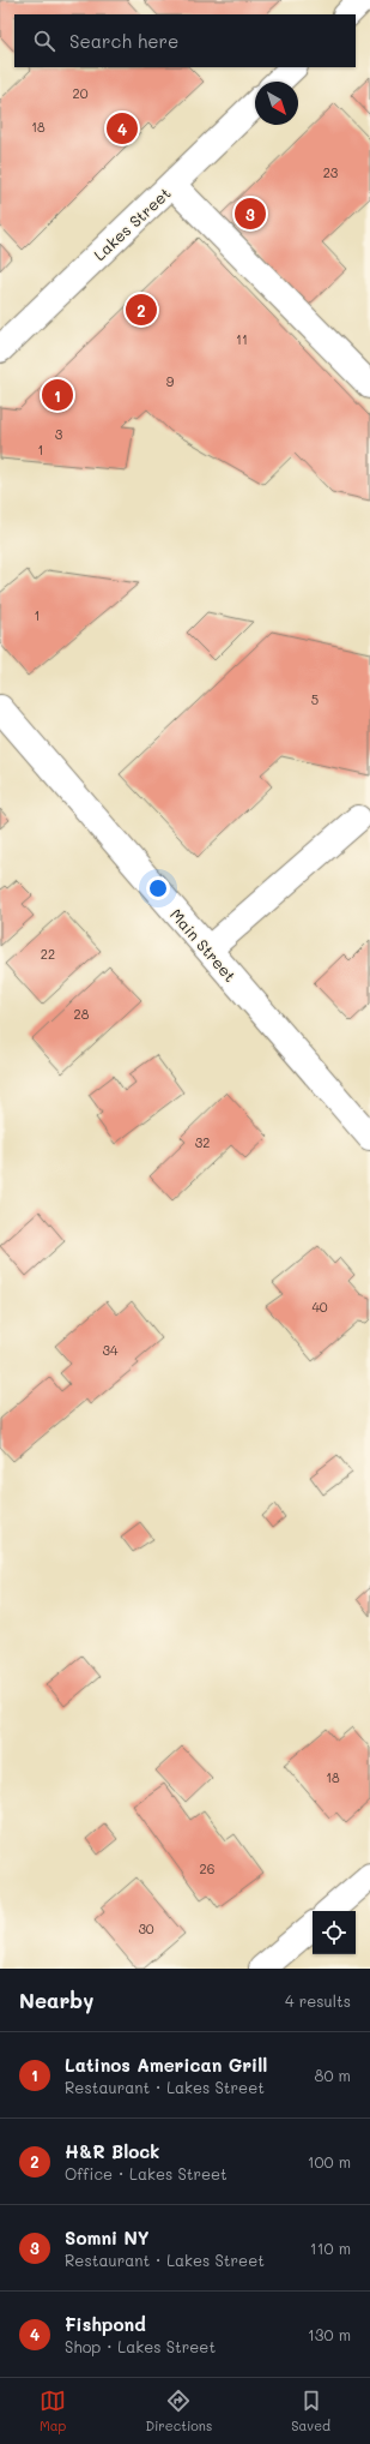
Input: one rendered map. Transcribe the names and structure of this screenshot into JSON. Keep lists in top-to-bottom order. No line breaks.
{"streets":{"street":["Lakes Street","Main Street"]},"house_numbers":["20","18","23","11","9","3","1","1","5","22","28","32","40","34","18","26","30"],"north":"bottom right","page":{"search":"Search here","pins":["4","3","2","1"],"heading":["Nearby","4 results"],"list":[{"mark":"1","name":"Latinos American Grill","note":"Restaurant · Lakes Street","value":"80 m"},{"mark":"2","name":"H&R Block","note":"Office · Lakes Street","value":"100 m"},{"mark":"3","name":"Somni NY","note":"Restaurant · Lakes Street","value":"110 m"},{"mark":"4","name":"Fishpond","note":"Shop · Lakes Street","value":"130 m"}],"nav":["Map","Directions","Saved"]}}
